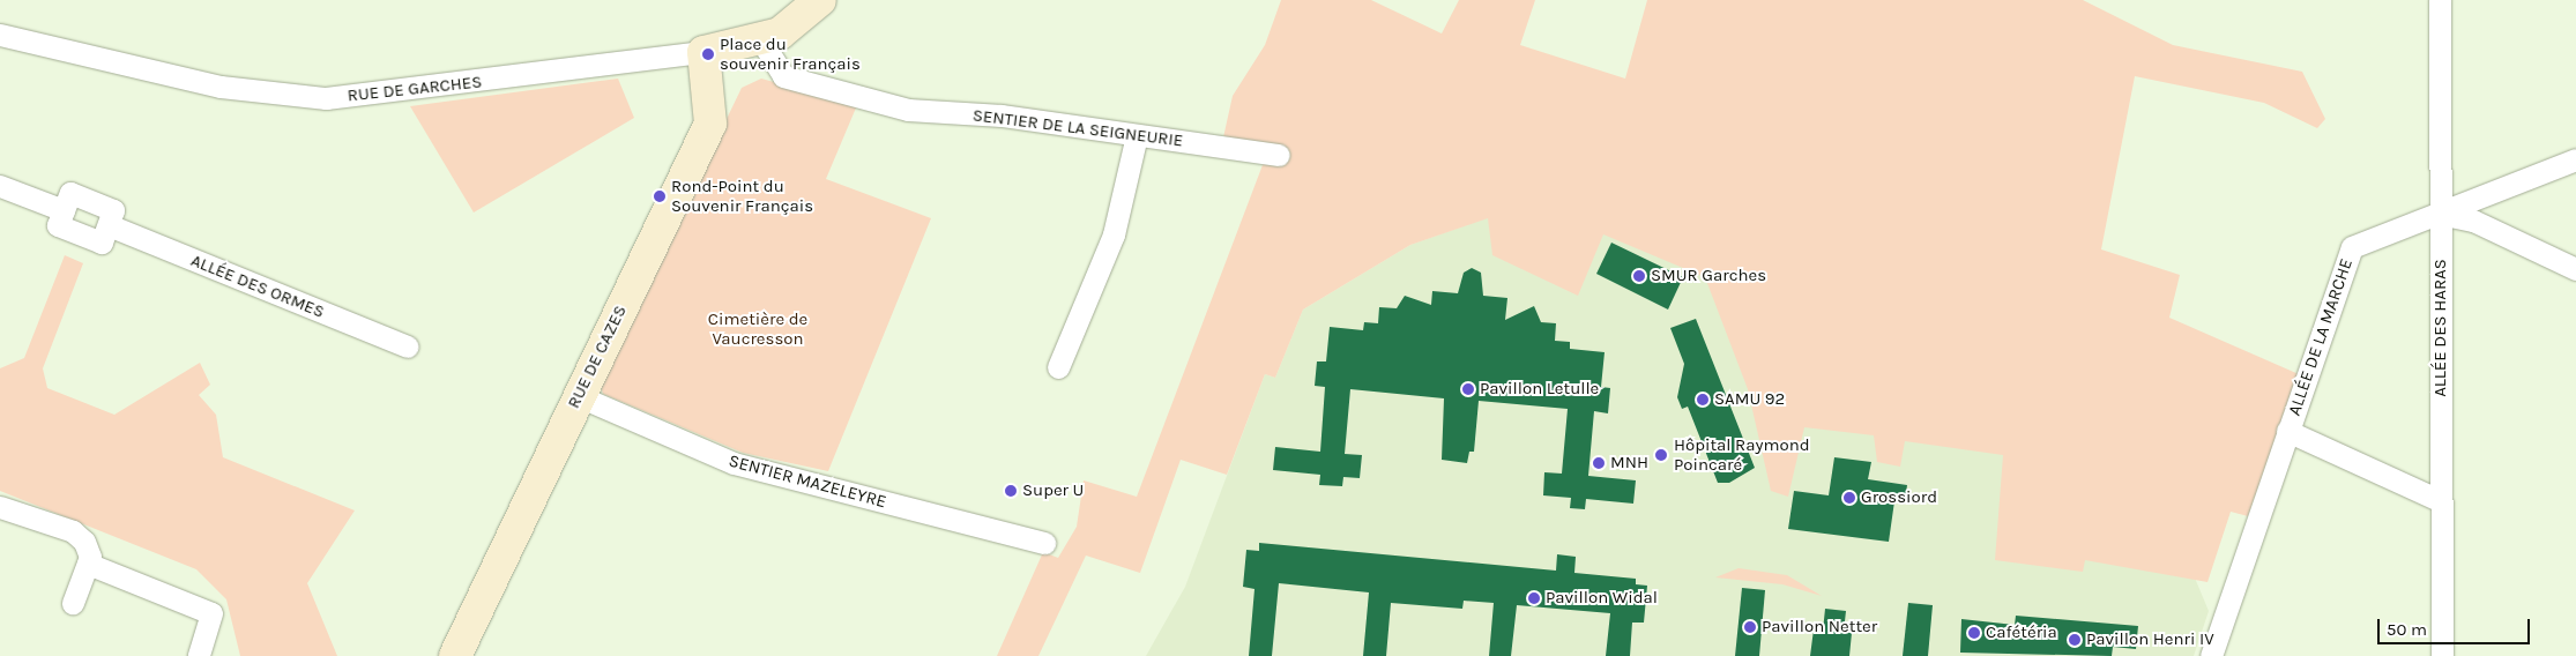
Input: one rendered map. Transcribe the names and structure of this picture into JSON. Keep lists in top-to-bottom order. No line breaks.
{"streets":{"street":["RUE DE GARCHES","SENTIER DE LA SEIGNEURIE","ALLÉE DES ORMES","ALLÉE DES HARAS","ALLÉE DE LA MARCHE","RUE DE CAZES","SENTIER MAZELEYRE"]},"crossings":[["RUE DE GARCHES","SENTIER DE LA SEIGNEURIE"],["RUE DE GARCHES","RUE DE CAZES"],["ALLÉE DES HARAS","ALLÉE DE LA MARCHE"],["RUE DE CAZES","SENTIER MAZELEYRE"]],"parks":["Cimetière de Vaucresson"],"places":["Place du souvenir Français","Rond-Point du Souvenir Français","SMUR Garches","Pavillon Letulle","SAMU 92","Hôpital Raymond Poincaré","MNH","Super U","Grossiord","Pavillon Widal","Pavillon Netter","Cafétéria","Pavillon Henri IV"],"scale_bar":"50 m"}
